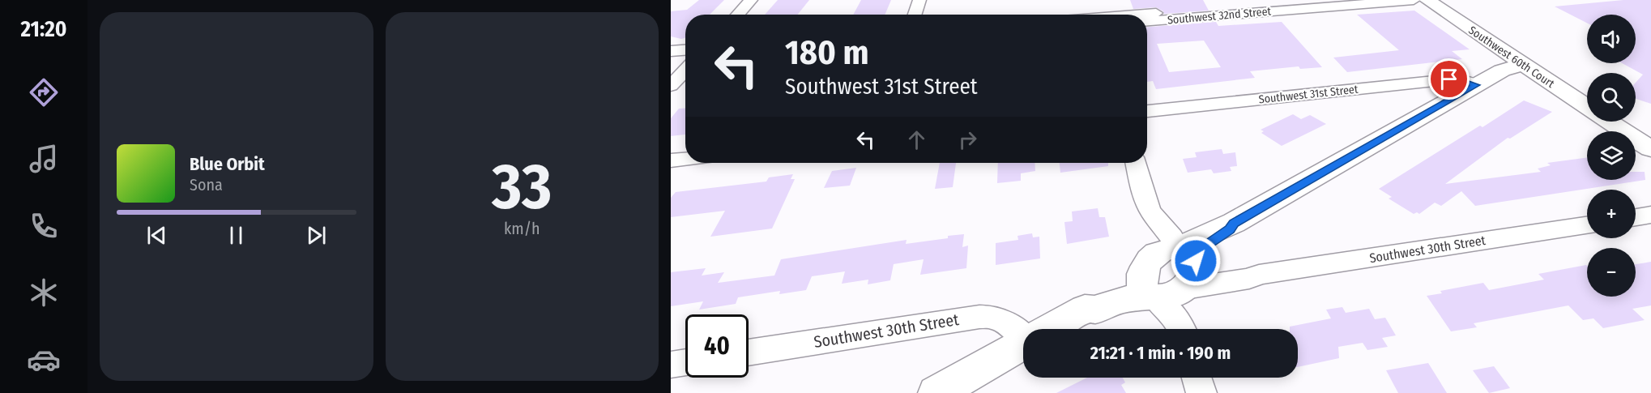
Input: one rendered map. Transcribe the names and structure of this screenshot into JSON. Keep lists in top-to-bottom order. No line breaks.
{"streets":{"street":["Southwest 32nd Street","Southwest 60th Court","Southwest 31st Street","Southwest 30th Street"]},"page":{"tabs":"21:20","tile":["33","km/h"],"map_buttons":["+","−"],"turn":["180 m","Southwest 31st Street"],"song":["Blue Orbit","Sona"],"limit":"40","trip":"21:21 · 1 min · 190 m"}}
